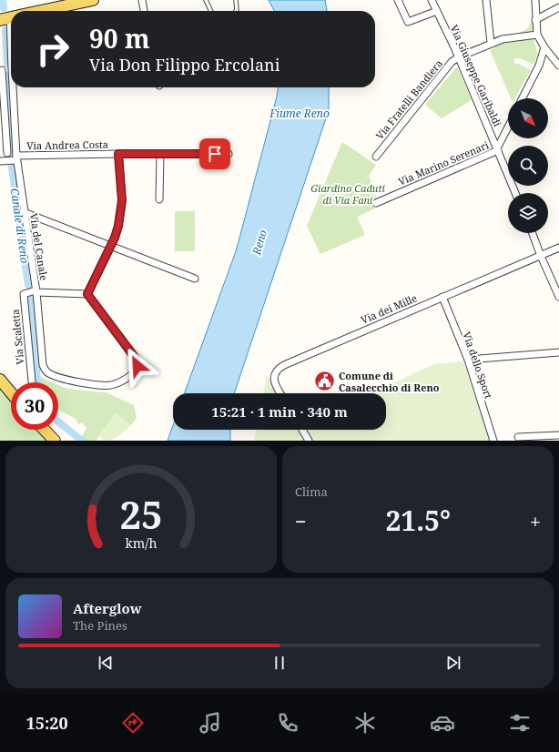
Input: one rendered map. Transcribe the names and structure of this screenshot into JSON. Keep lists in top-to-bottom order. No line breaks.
{"streets":{"street":["Via Giuseppe Garibaldi","Via Fratelli Bandiera","Via Andrea Costa","Via Marino Serenari","Via del Canale","Via dei Mille","Via Scaletta","Via dello Sport"]},"crossings":[["Via Giuseppe Garibaldi","Via Fratelli Bandiera"],["Via Giuseppe Garibaldi","Via Marino Serenari"],["Via Andrea Costa","Via del Canale"],["Via del Canale","Via Scaletta"],["Via dei Mille","Via dello Sport"]],"water":["Fiume Reno","Canale di Reno","Reno"],"parks":["Giardino Caduti di Via Fani"],"places":{"public building":["Comune di Casalecchio di Reno"]},"north":"bottom right","page":{"turn":["90 m","Via Don Filippo Ercolani"],"limit":"30","trip":"15:21 · 1 min · 340 m","tile":"Clima","heat":["−","21.5°","+"],"song":["Afterglow","The Pines"],"tabs":"15:20","gauge":["25","km/h"]}}
